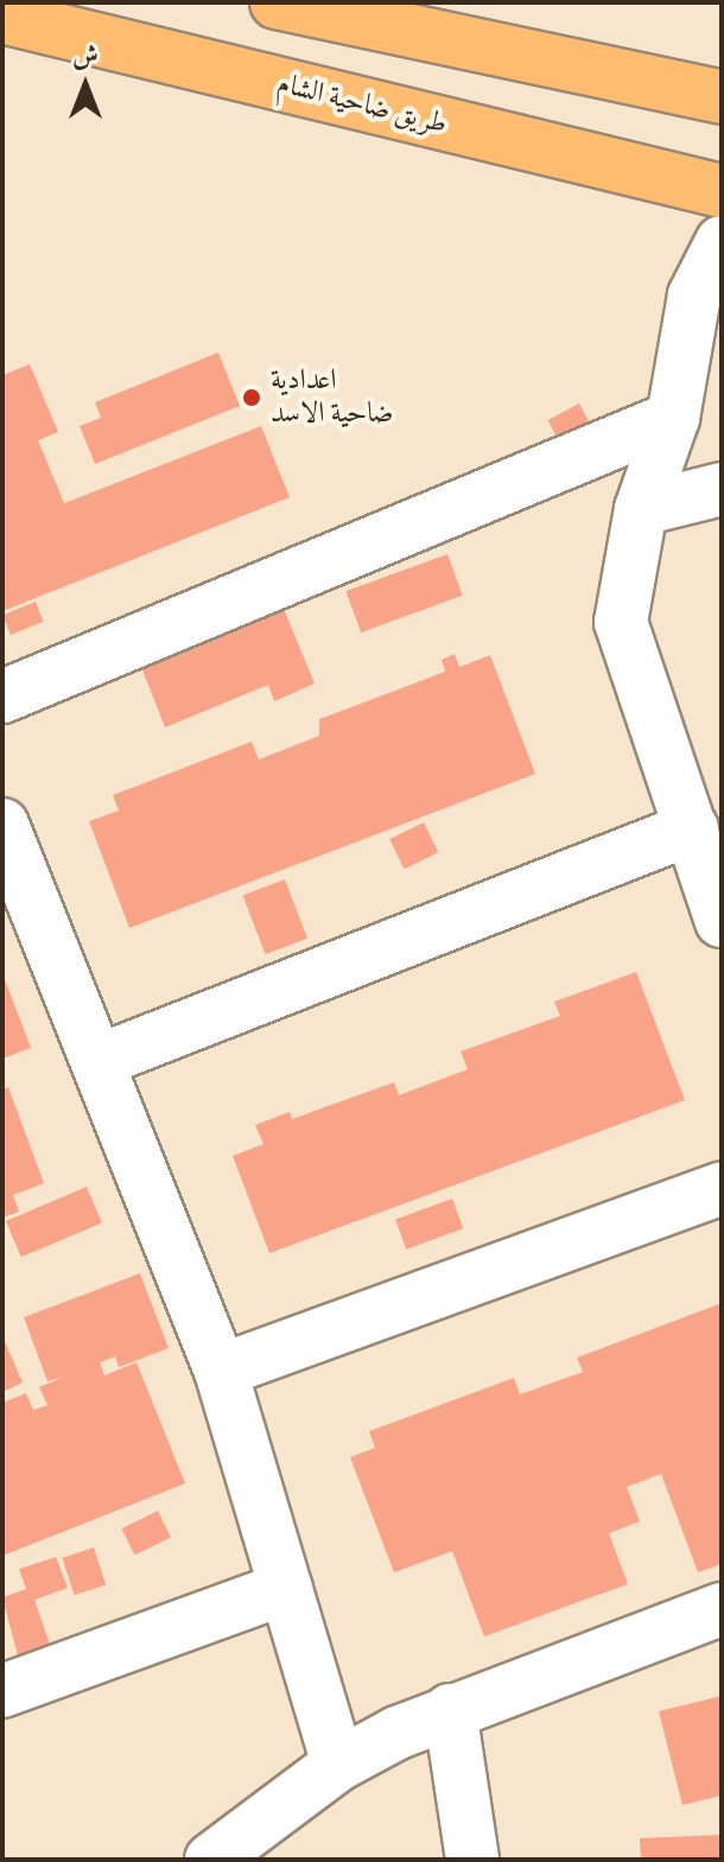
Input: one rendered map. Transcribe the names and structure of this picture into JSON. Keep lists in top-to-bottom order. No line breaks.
{"streets":{"main road":["طريق ضاحية الشام"]},"places":["اعدادية ضاحية الاسد"],"north":"top"}
